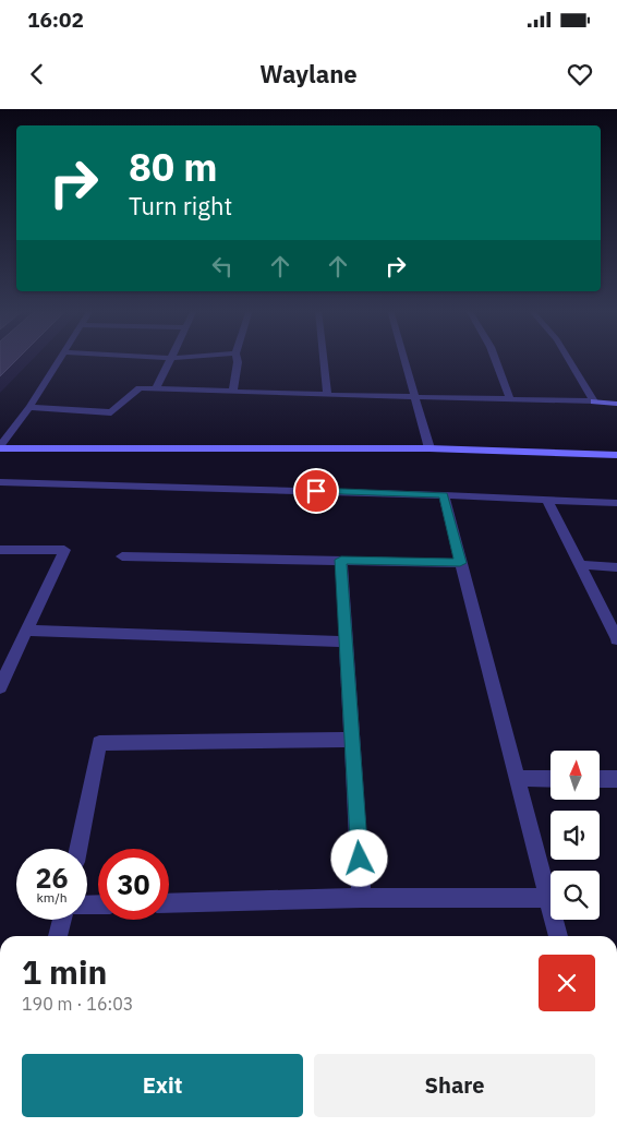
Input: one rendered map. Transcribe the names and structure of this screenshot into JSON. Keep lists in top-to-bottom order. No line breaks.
{"north":"top","page":{"status":"16:02","header":"Waylane","turn":["80 m","Turn right"],"speed":"26 km/h","limit":"30","heading":["1 min","190 m · 16:03"],"buttons":["Exit","Share"]}}
